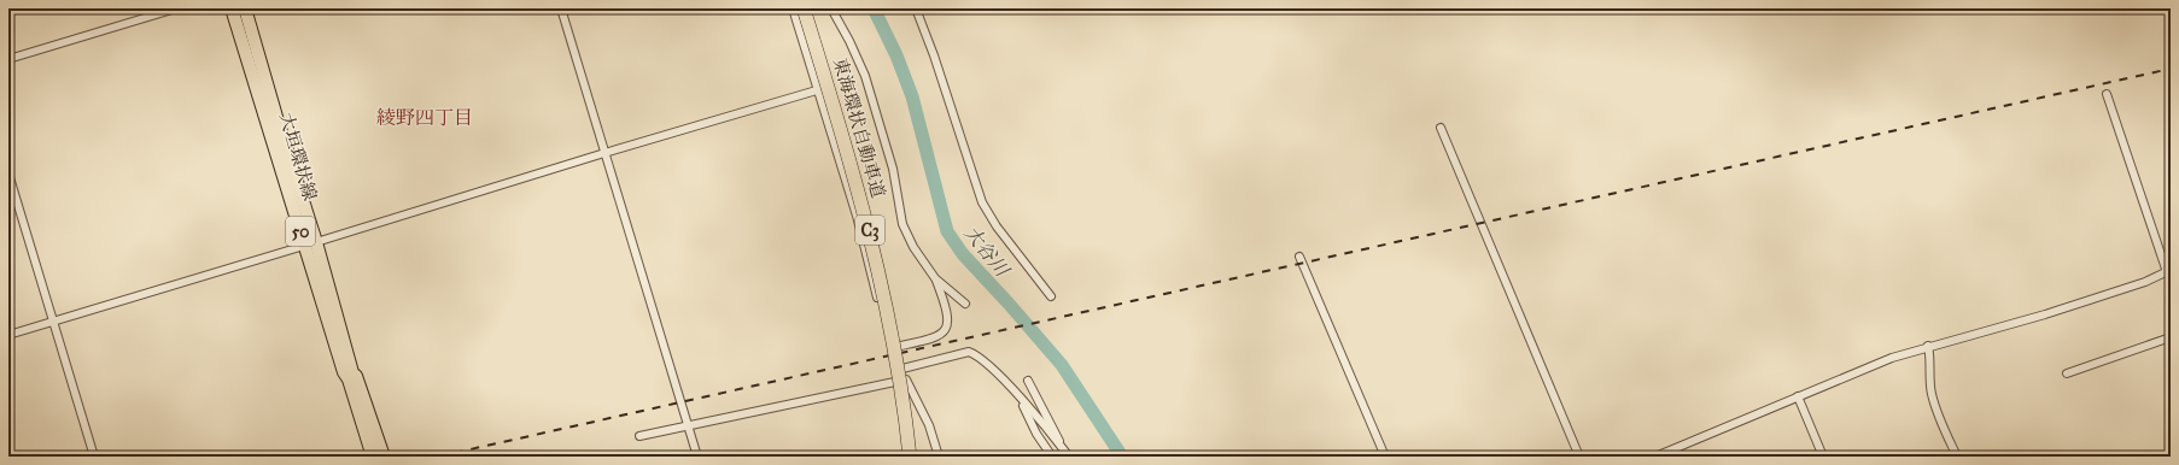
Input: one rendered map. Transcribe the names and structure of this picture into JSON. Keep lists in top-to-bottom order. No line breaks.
{"streets":{"highway":["東海環状自動車道","C3"],"main road":["大垣環状線","50"]},"districts":["綾野四丁目"],"water":["大谷川"]}
